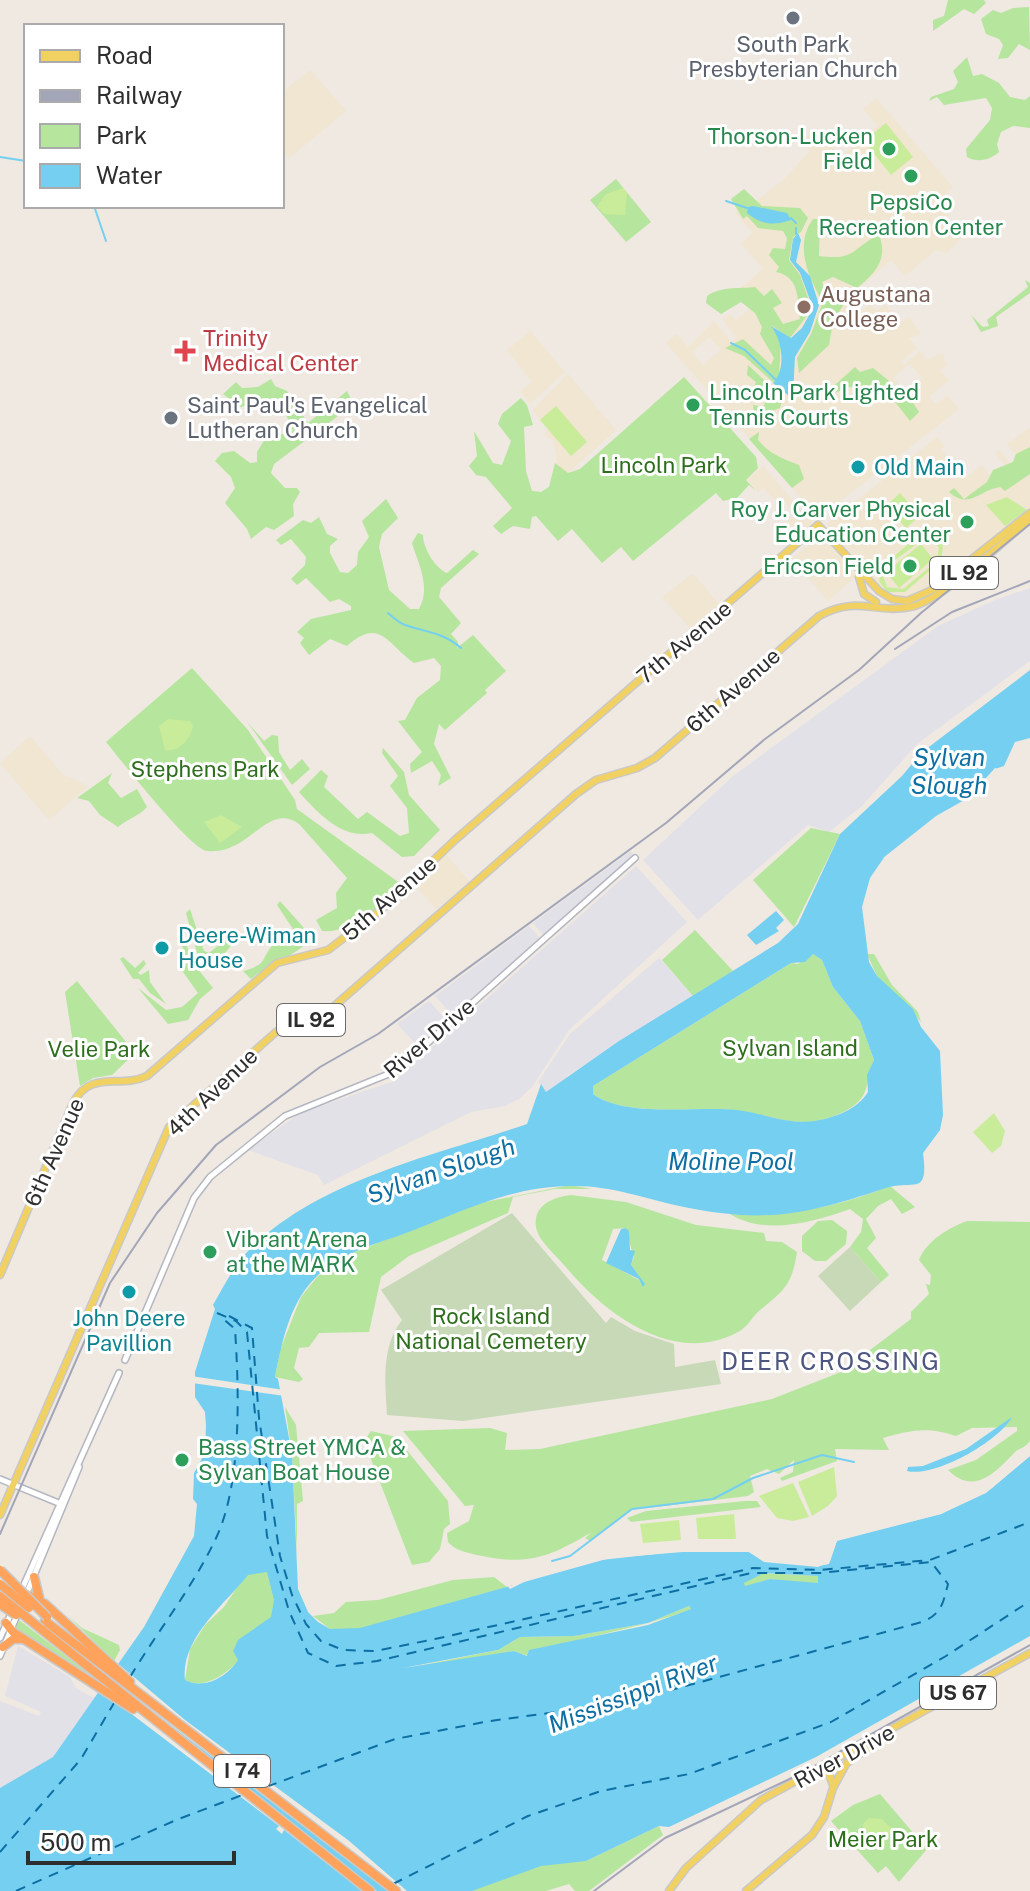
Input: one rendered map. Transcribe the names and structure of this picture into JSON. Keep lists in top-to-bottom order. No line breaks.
{"streets":{"highway":["I 74"],"main road":["IL 92","7th Avenue","6th Avenue","5th Avenue","River Drive","4th Avenue","US 67"]},"crossings":[["IL 92","6th Avenue"],["7th Avenue","5th Avenue"],["6th Avenue","5th Avenue"],["6th Avenue","4th Avenue"],["River Drive","US 67"]],"districts":["DEER CROSSING"],"water":["Sylvan Slough","Moline Pool","Mississippi River"],"parks":["Lincoln Park","Stephens Park","Sylvan Island","Velie Park","Rock Island National Cemetery","Meier Park"],"places":{"other":["South Park Presbyterian Church","Thorson-Lucken Field","PepsiCo Recreation Center","Augustana College","Lincoln Park Lighted Tennis Courts","Saint Paul's Evangelical Lutheran Church","Old Main","Roy J. Carver Physical Education Center","Ericson Field","Deere-Wiman House","Vibrant Arena at the MARK","John Deere Pavillion","Bass Street YMCA & Sylvan Boat House"],"health":["Trinity Medical Center"]},"legend":["Road","Railway","Park","Water"],"scale_bar":"500 m"}
